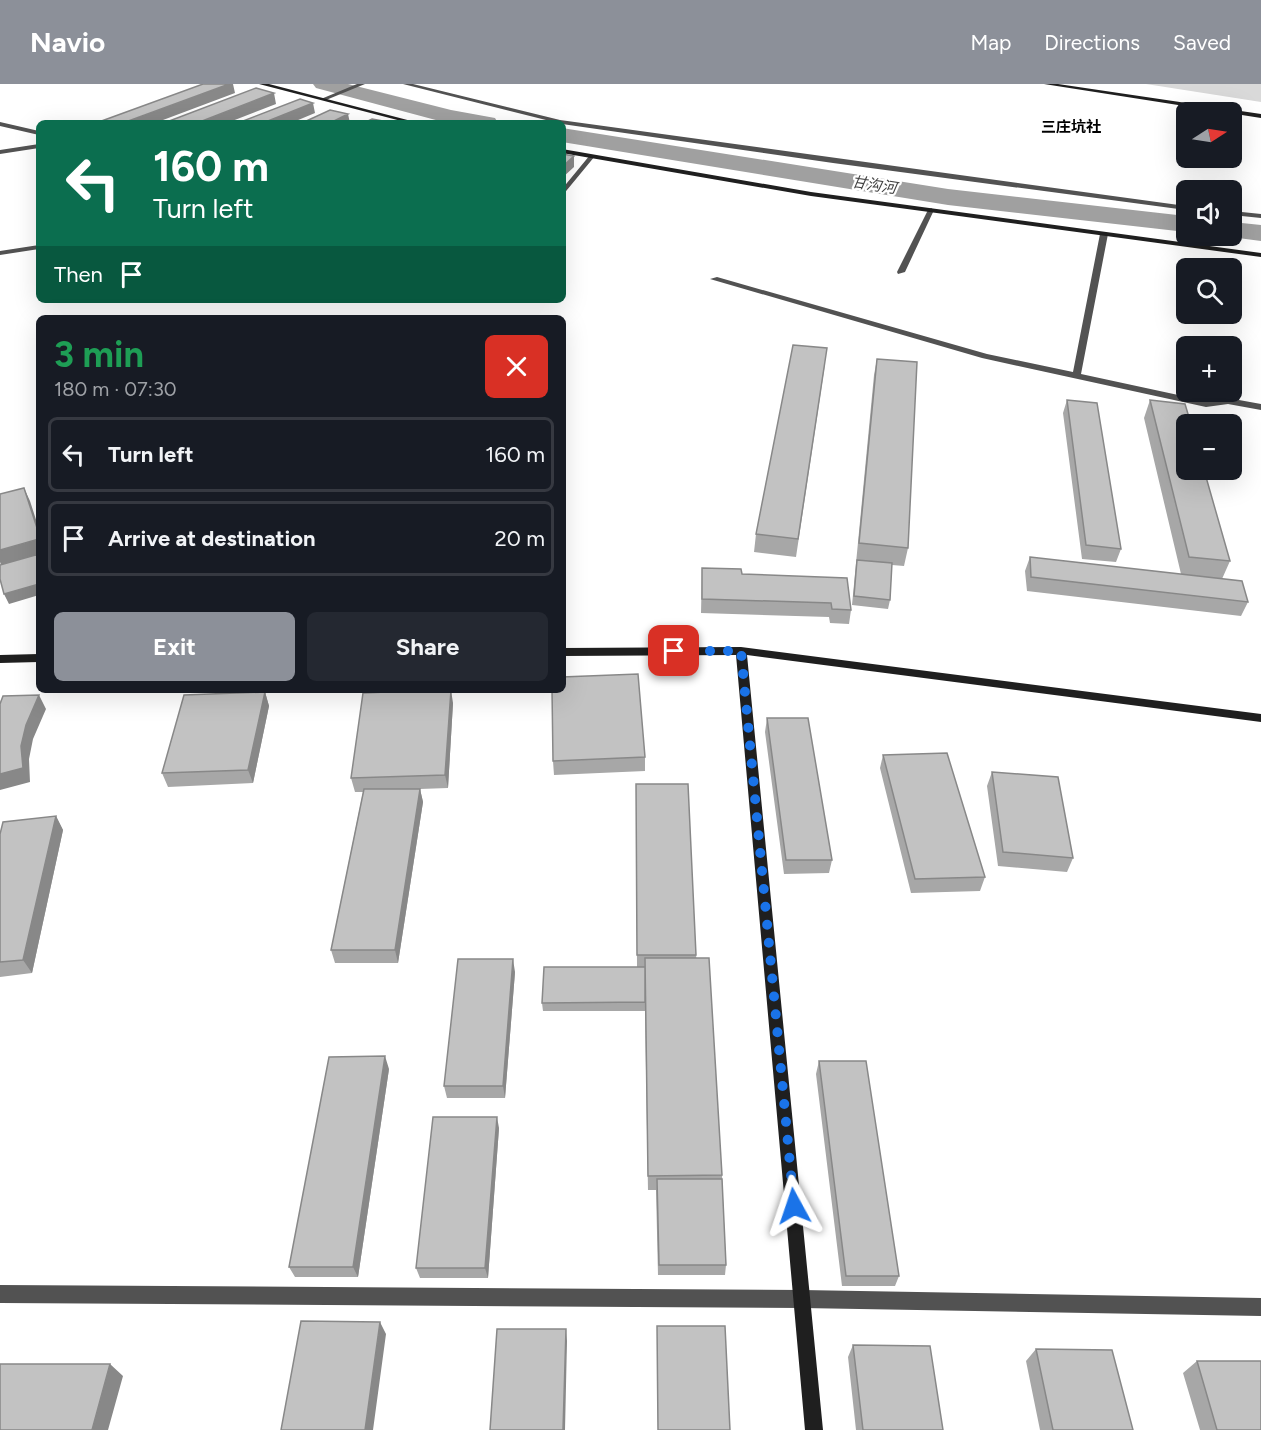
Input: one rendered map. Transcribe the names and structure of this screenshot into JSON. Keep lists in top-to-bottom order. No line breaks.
{"districts":["三庄坑社"],"water":["甘沟河"],"north":"right","page":{"header":"Navio","nav":["Map","Directions","Saved"],"map_buttons":["+","−"],"turn":["160 m","Turn left"],"then":"Then","heading":["3 min","180 m · 07:30"],"list":[{"name":"Turn left","value":"160 m"},{"name":"Arrive at destination","value":"20 m"}],"buttons":["Exit","Share"]}}
